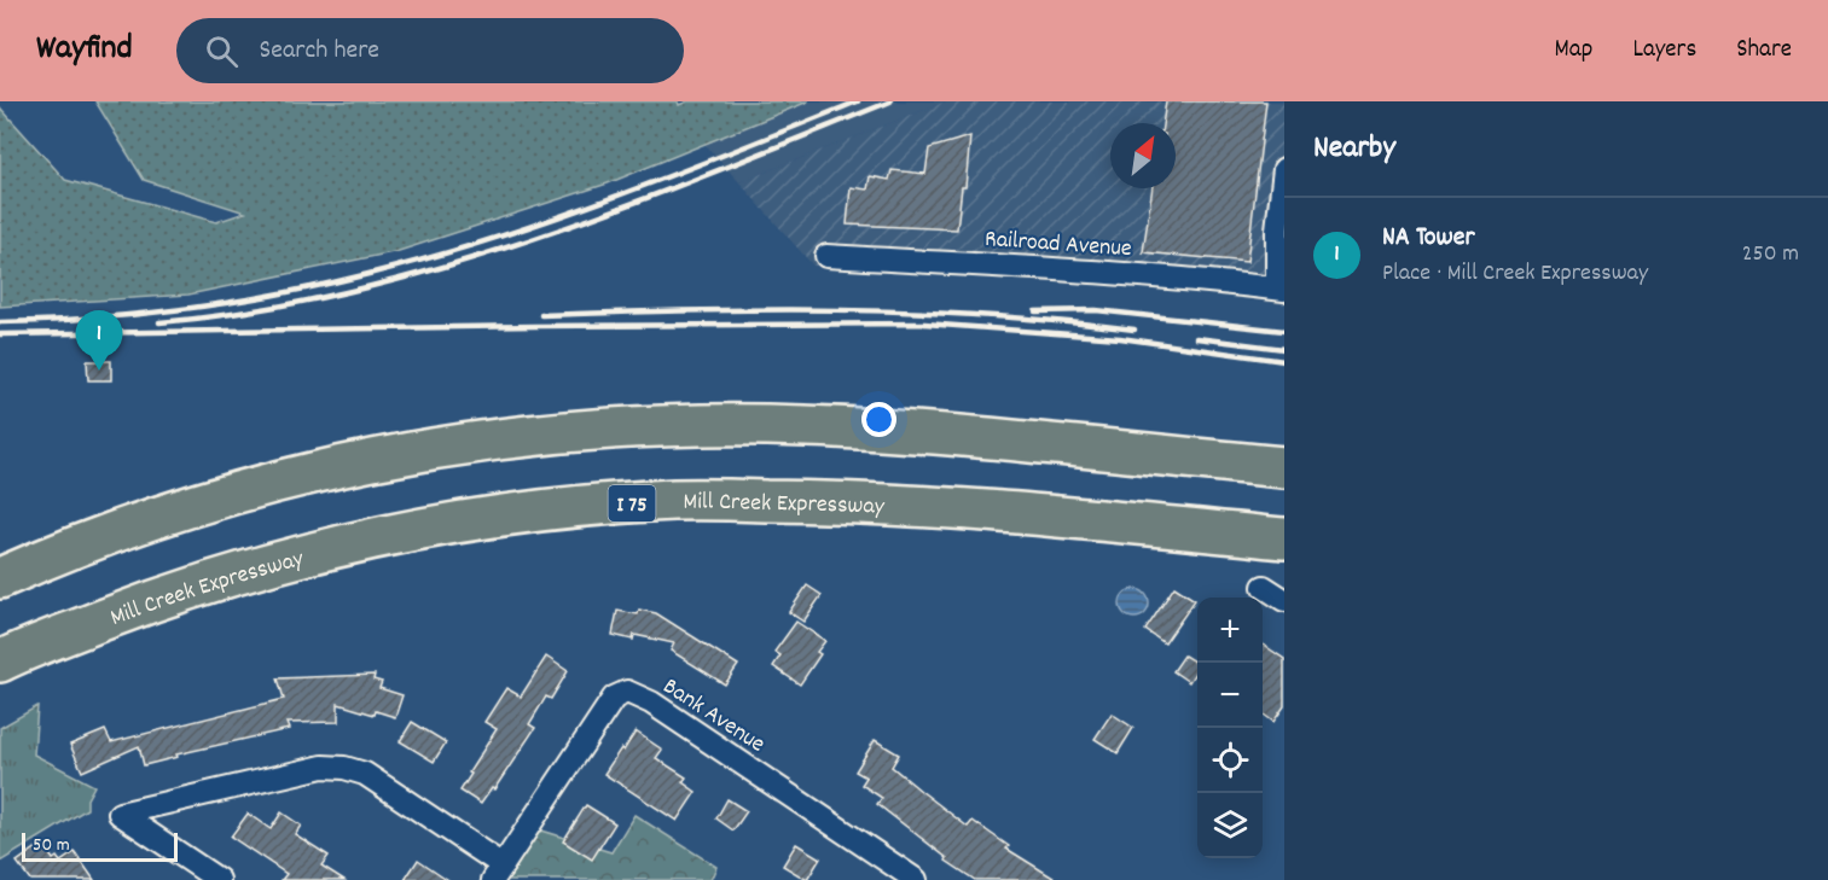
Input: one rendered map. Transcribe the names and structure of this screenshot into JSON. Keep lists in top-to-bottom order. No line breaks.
{"streets":{"highway":["Mill Creek Expressway","I 75"],"street":["Railroad Avenue","Bank Avenue"]},"scale_bar":"50 m","north":"top right","page":{"header":"Wayfind","search":"Search here","nav":["Map","Layers","Share"],"heading":"Nearby","list":[{"mark":"1","name":"NA Tower","note":"Place · Mill Creek Expressway","value":"250 m"}],"pins":"1","map_buttons":["+","−"],"scale":"50 m"}}
